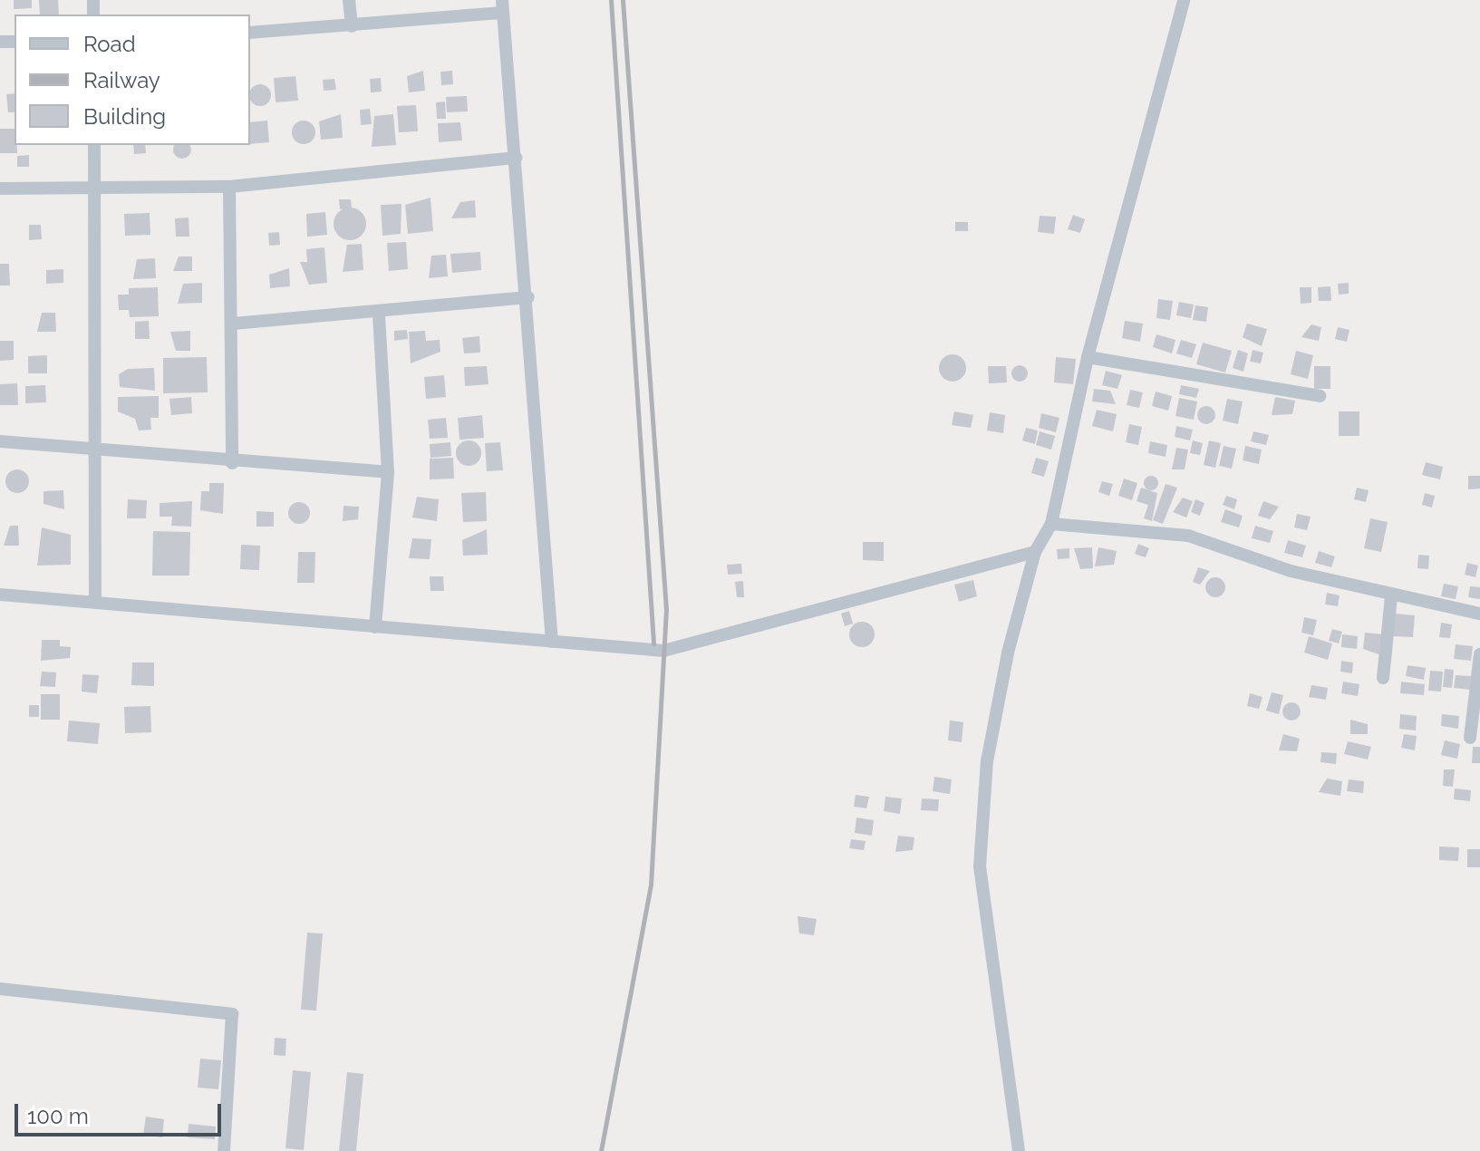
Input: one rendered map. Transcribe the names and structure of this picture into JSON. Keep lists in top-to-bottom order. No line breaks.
{"legend":["Road","Railway","Building"],"scale_bar":"100 m"}
